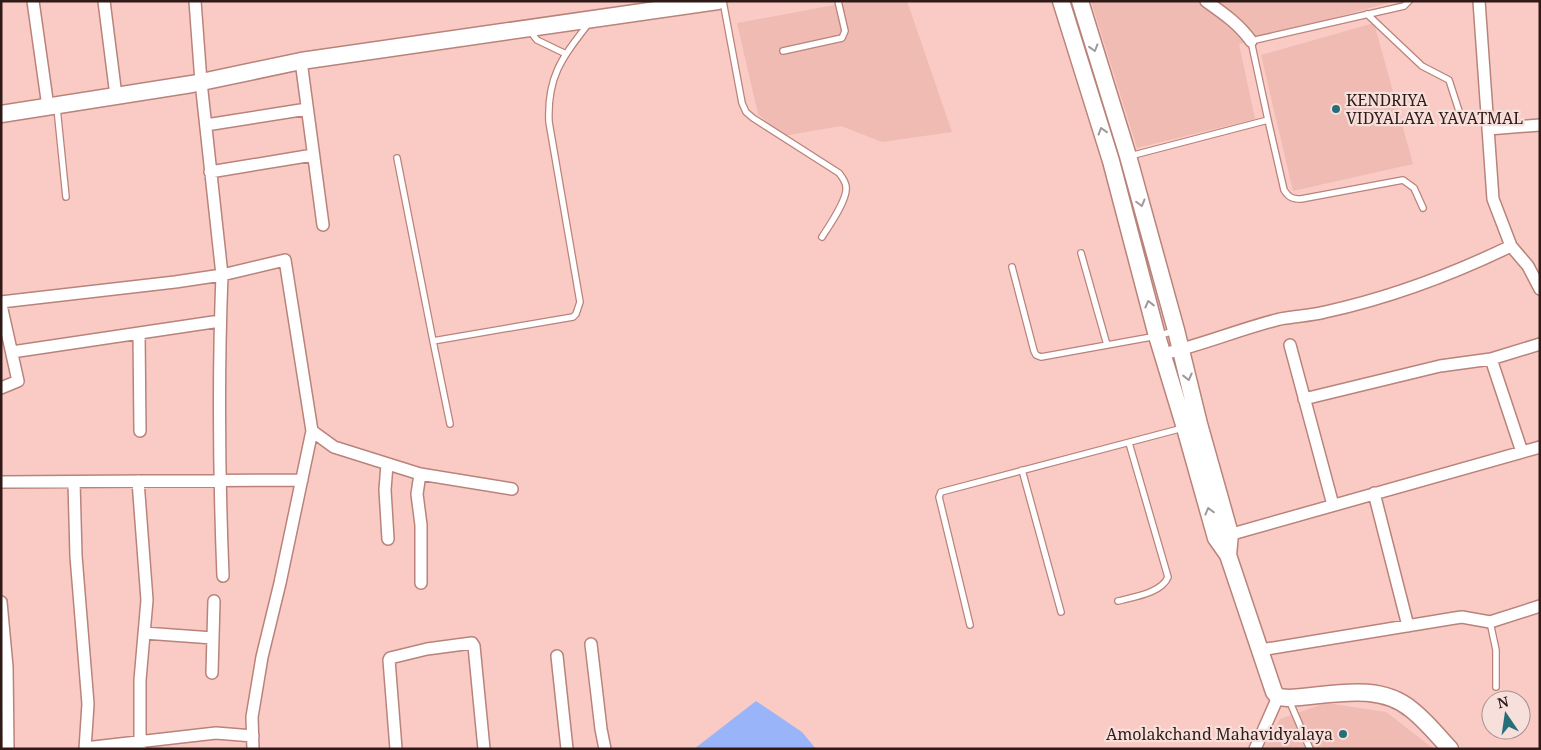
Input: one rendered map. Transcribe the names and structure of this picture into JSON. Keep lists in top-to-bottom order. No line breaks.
{"places":["KENDRIYA VIDYALAYA YAVATMAL","Amolakchand Mahavidyalaya"],"north":"top"}
